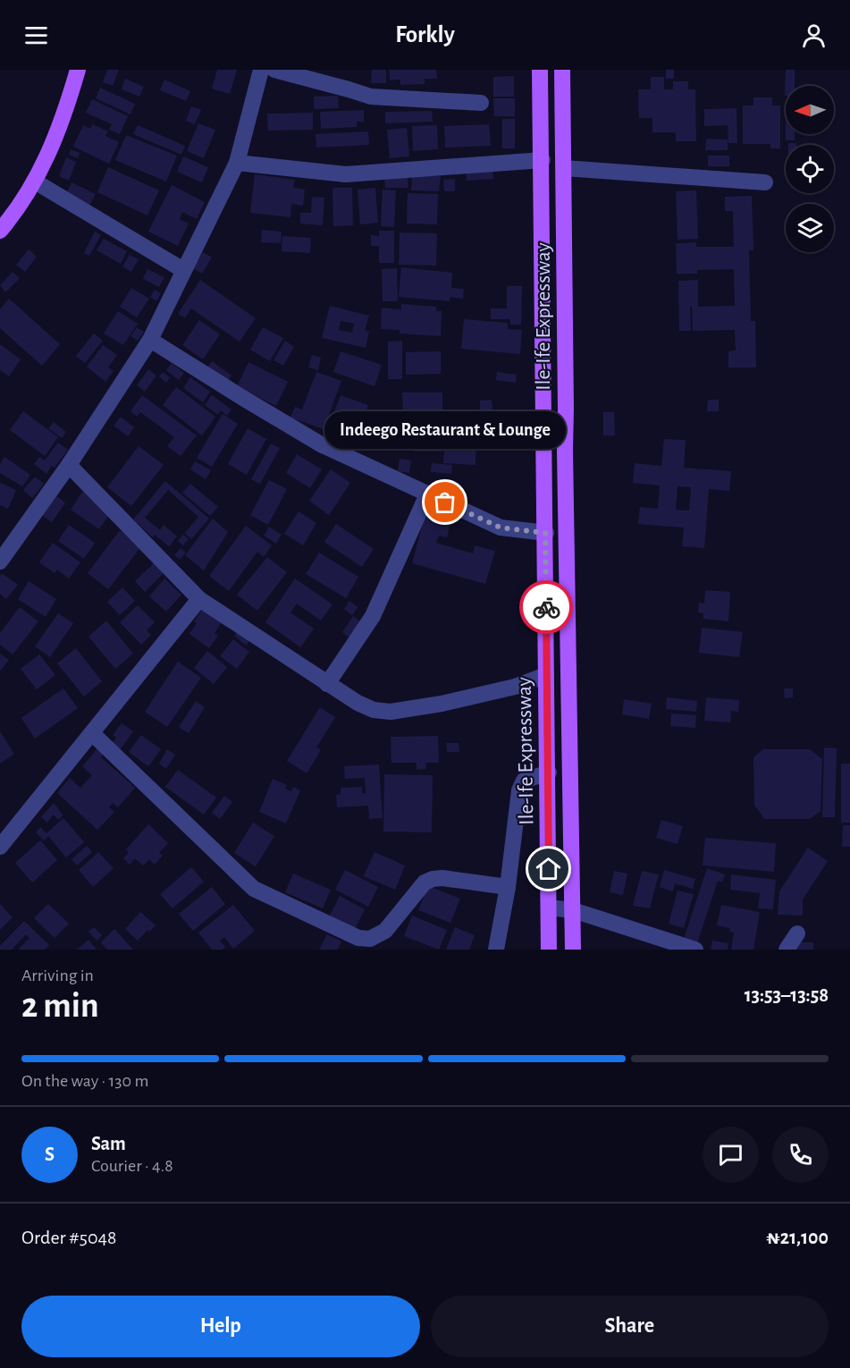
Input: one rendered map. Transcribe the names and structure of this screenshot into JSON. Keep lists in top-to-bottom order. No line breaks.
{"streets":{"main road":["Ile-Ife Expressway"]},"places":["Indeego Restaurant & Lounge"],"north":"left","page":{"header":"Forkly","bubble":"Indeego Restaurant & Lounge","heading":["2 min","Arriving in","13:53–13:58"],"panel":["Sam","Courier · 4.8","Order #5048","₦21,100"],"bar":"On the way · 130 m","round":"S","buttons":["Help","Share"]}}
